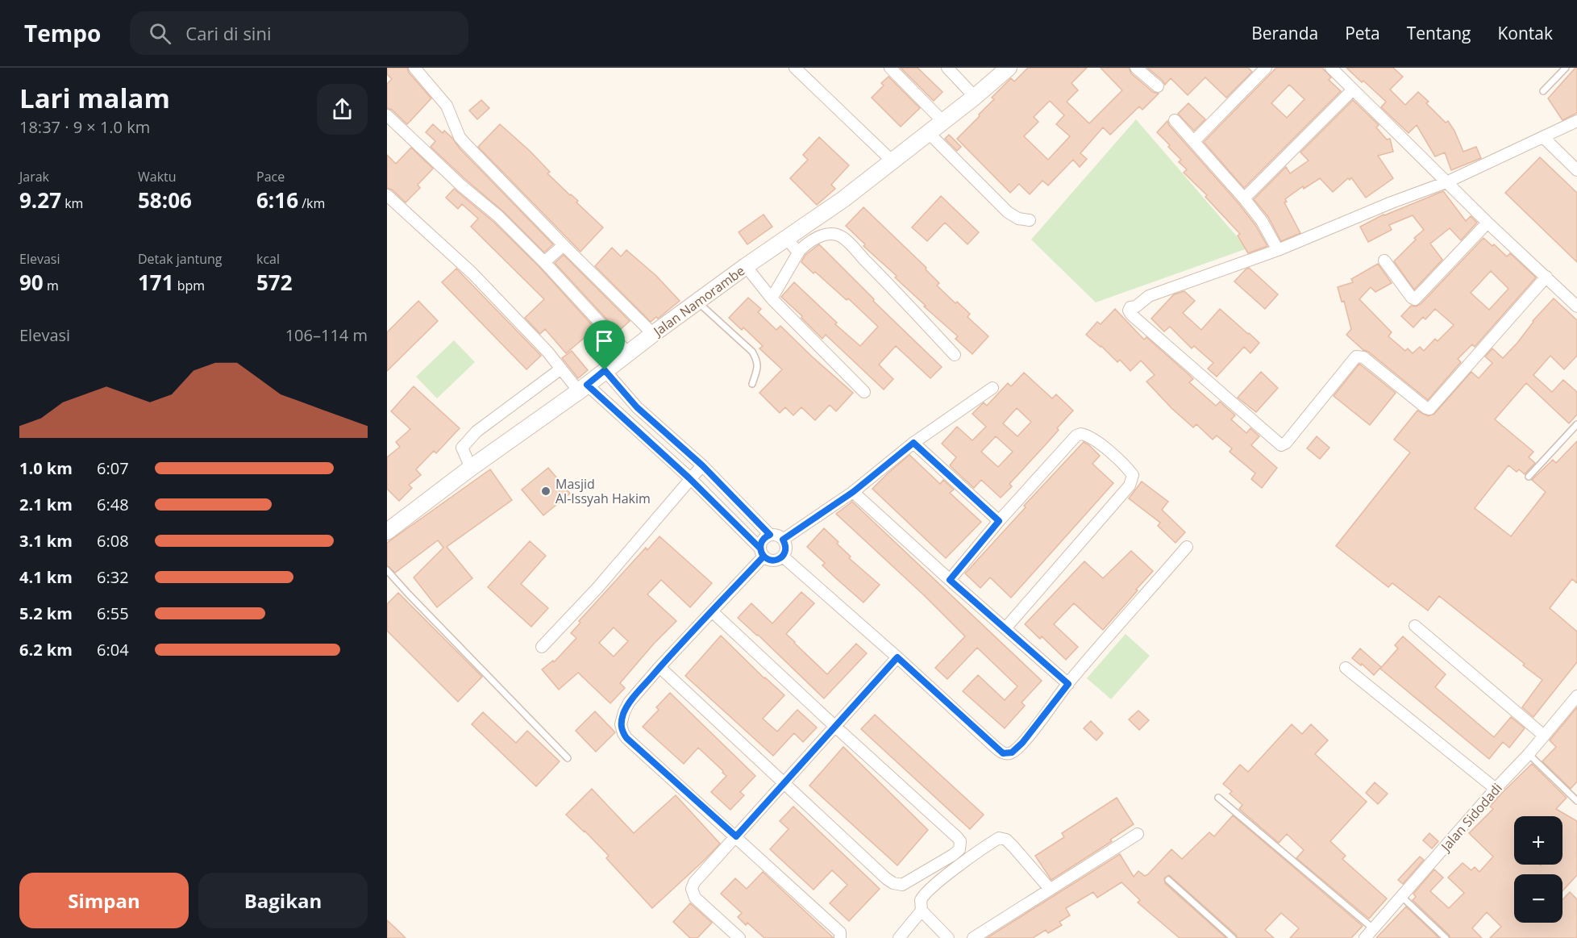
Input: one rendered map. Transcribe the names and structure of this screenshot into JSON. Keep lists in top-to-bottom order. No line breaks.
{"streets":{"main road":["Jalan Namorambe"],"street":["Jalan Sidodadi"]},"places":["Masjid Al-Issyah Hakim"],"page":{"header":"Tempo","search":"Cari di sini","nav":["Beranda","Peta","Tentang","Kontak"],"heading":["Lari malam","18:37 · 9 × 1.0 km"],"stats":[["Jarak","9.27 km"],["Waktu","58:06"],["Pace","6:16 /km"],["Elevasi","90 m"],["Detak jantung","171 bpm"],["kcal","572"]],"chart":["Elevasi","106–114 m"],"list":[{"name":"1.0 km","note":"6:07"},{"name":"2.1 km","note":"6:48"},{"name":"3.1 km","note":"6:08"},{"name":"4.1 km","note":"6:32"},{"name":"5.2 km","note":"6:55"},{"name":"6.2 km","note":"6:04"}],"map_buttons":["+","−"],"buttons":["Simpan","Bagikan"]}}
